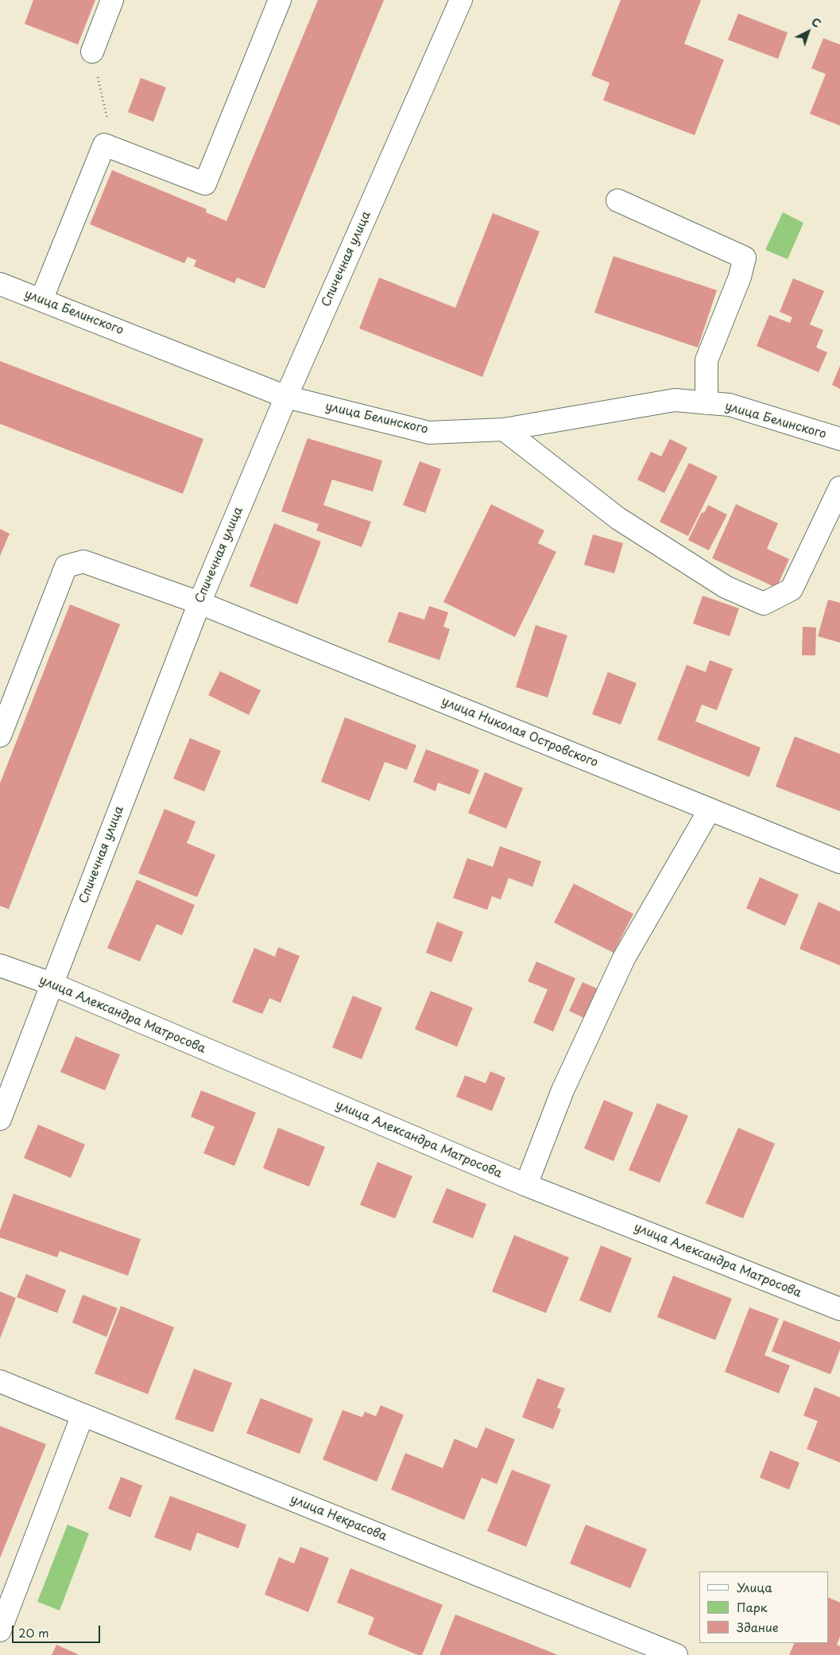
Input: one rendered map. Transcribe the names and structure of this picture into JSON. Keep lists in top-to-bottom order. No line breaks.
{"streets":{"street":["Спичечная улица","улица Белинского","улица Николая Островского","улица Александра Матросова","улица Некрасова"]},"crossings":[["Спичечная улица","улица Белинского"],["Спичечная улица","улица Николая Островского"],["Спичечная улица","улица Александра Матросова"]],"legend":["Улица","Парк","Здание"],"scale_bar":"20 m","north":"top right"}
